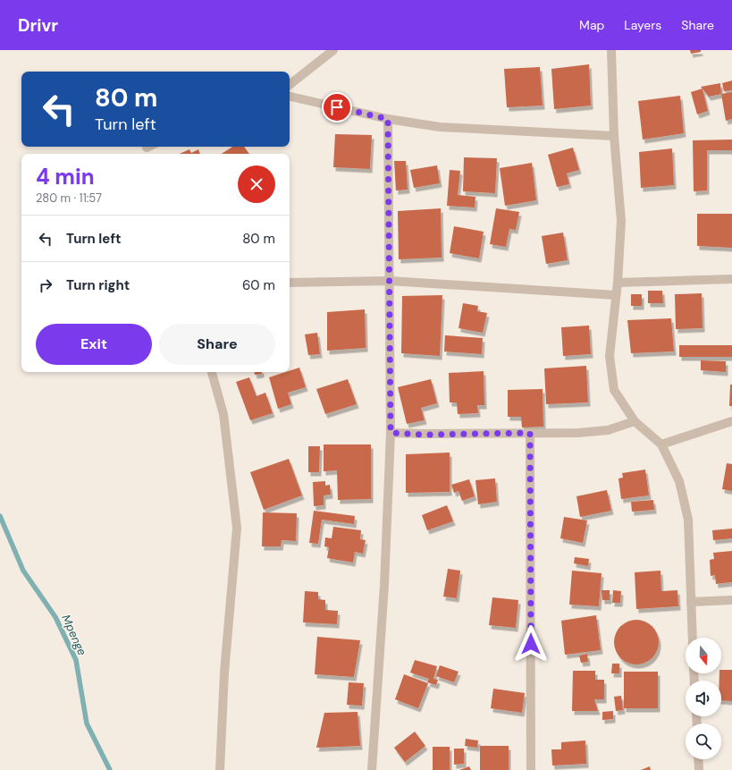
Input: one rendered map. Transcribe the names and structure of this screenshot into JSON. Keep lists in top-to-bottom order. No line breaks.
{"water":["Mpenge"],"north":"bottom","page":{"header":"Drivr","nav":["Map","Layers","Share"],"turn":["80 m","Turn left"],"heading":["4 min","280 m · 11:57"],"list":[{"name":"Turn left","value":"80 m"},{"name":"Turn right","value":"60 m"}],"buttons":["Exit","Share"]}}
